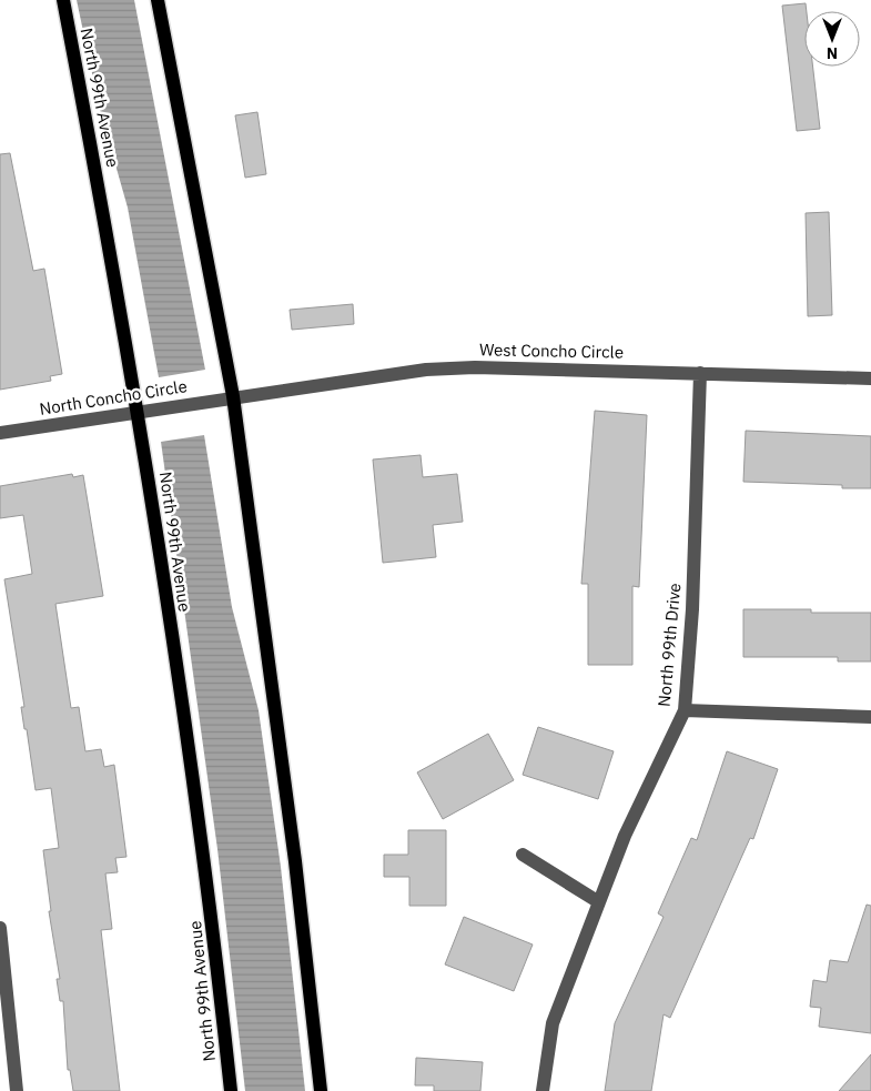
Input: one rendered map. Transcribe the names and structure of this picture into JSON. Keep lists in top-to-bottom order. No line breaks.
{"streets":{"main road":["North 99th Avenue"],"street":["West Concho Circle","North Concho Circle","North 99th Drive"]},"crossings":[["North 99th Avenue","North Concho Circle"],["West Concho Circle","North Concho Circle"],["West Concho Circle","North 99th Drive"]],"north":"bottom"}
